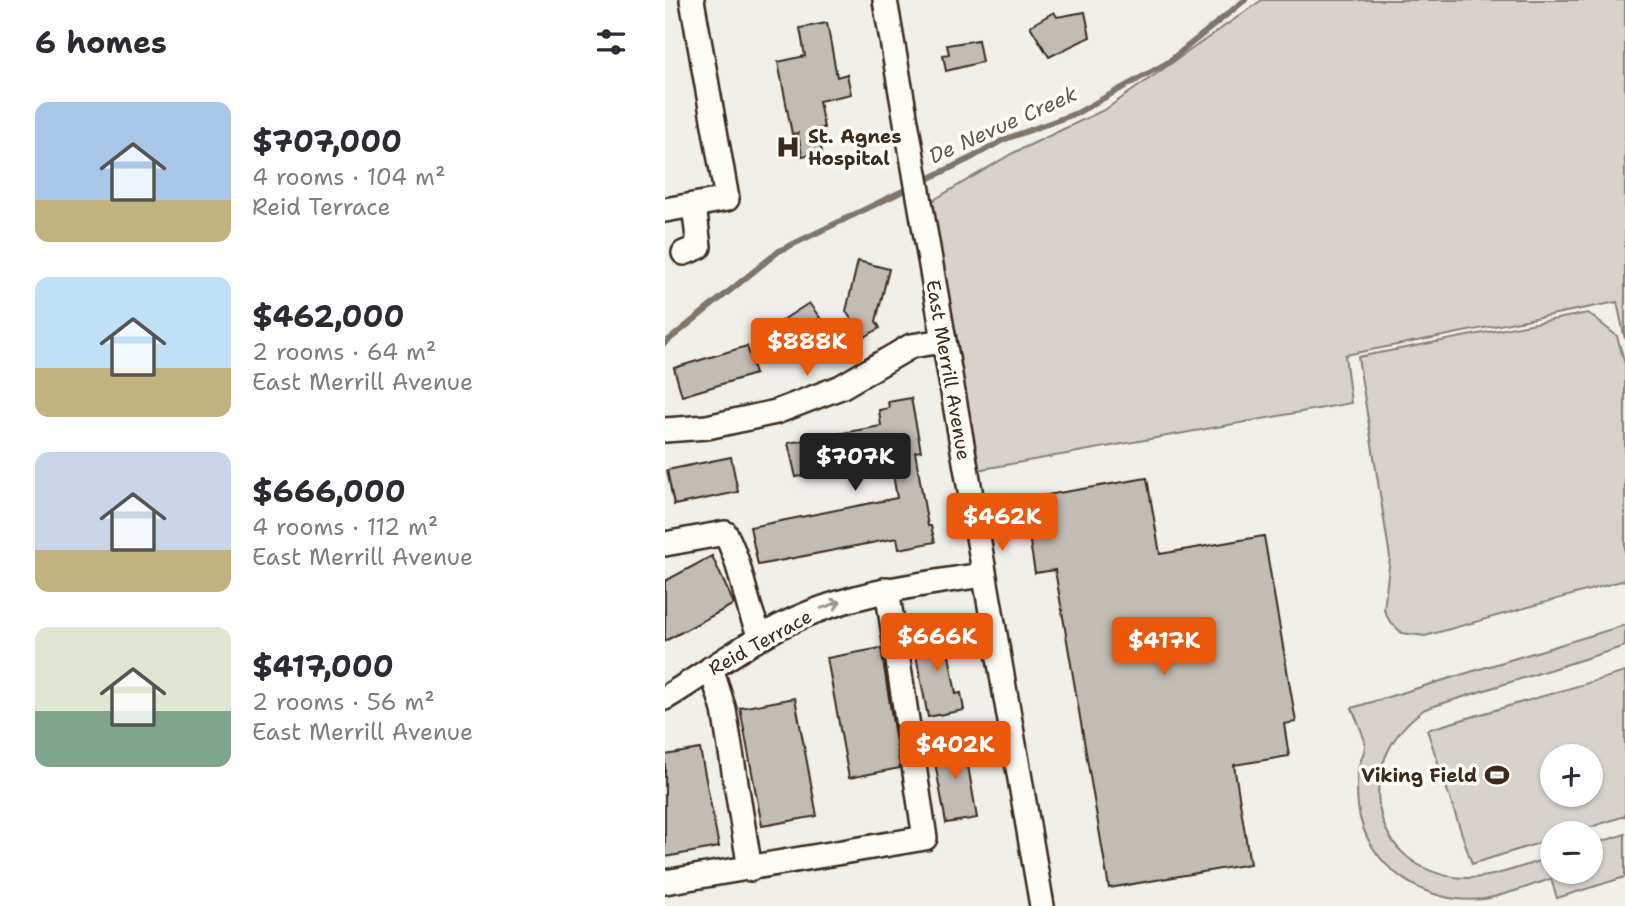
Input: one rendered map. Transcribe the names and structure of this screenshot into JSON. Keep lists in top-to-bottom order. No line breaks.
{"streets":{"street":["East Merrill Avenue","Reid Terrace"]},"crossings":[["East Merrill Avenue","Reid Terrace"]],"water":["De Nevue Creek"],"places":{"hospital":["St. Agnes Hospital"],"sports":["Viking Field"]},"page":{"heading":"6 homes","list":[{"name":"$707,000","note":"4 rooms · 104 m² · Reid Terrace"},{"name":"$462,000","note":"2 rooms · 64 m² · East Merrill Avenue"},{"name":"$666,000","note":"4 rooms · 112 m² · East Merrill Avenue"},{"name":"$417,000","note":"2 rooms · 56 m² · East Merrill Avenue"}],"price":["$888K","$707K","$462K","$666K","$417K","$402K"],"map_buttons":["+","−"]}}
